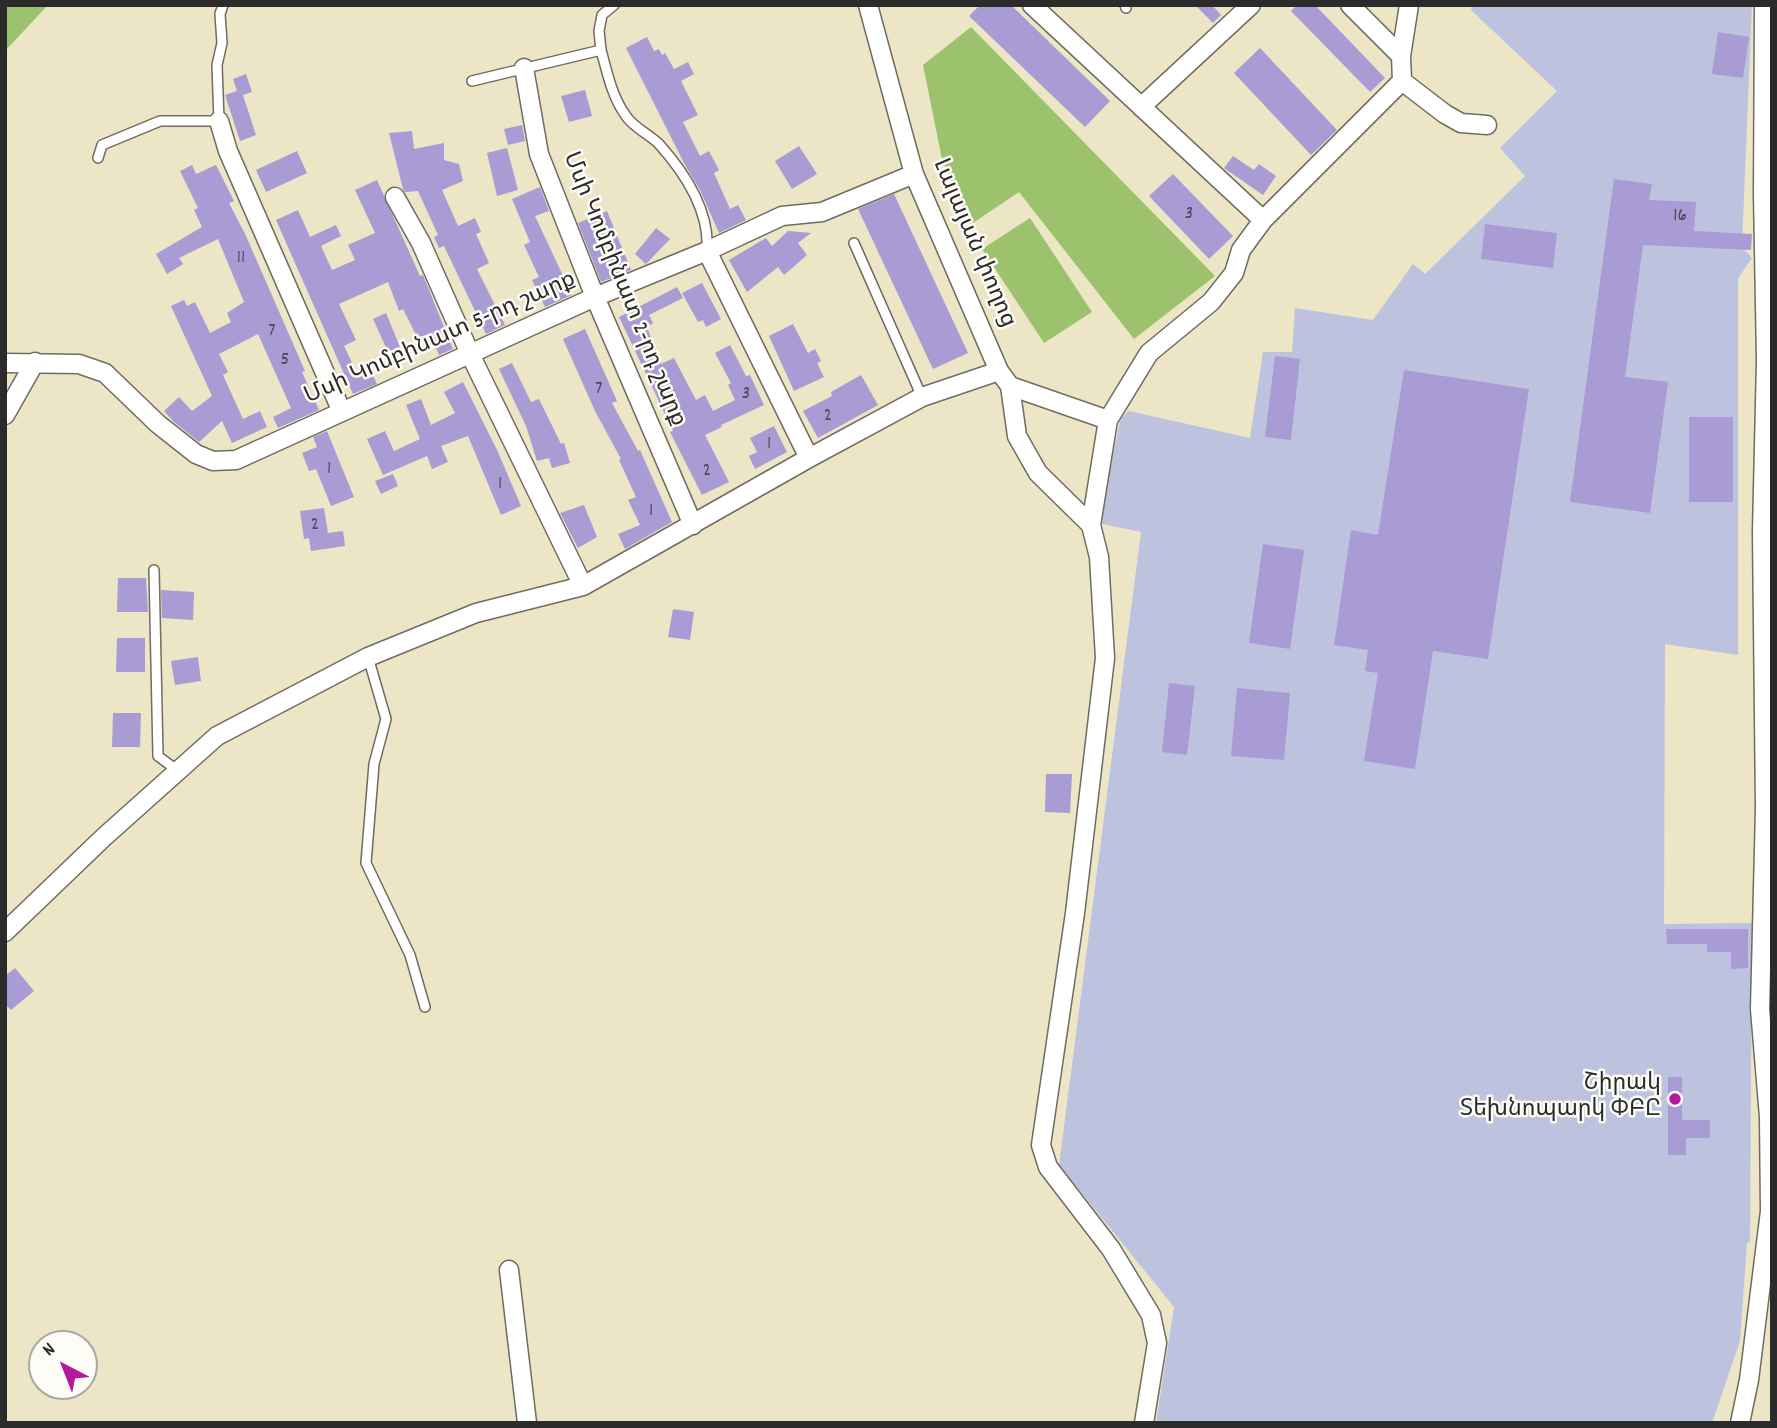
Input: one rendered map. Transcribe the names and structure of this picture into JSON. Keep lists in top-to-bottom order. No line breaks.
{"streets":{"street":["Լալայան փողոց","Մսի Կոմբինատ 2-րդ շարք","Մսի Կոմբինատ 5-րդ շարք"]},"crossings":[["Լալայան փողոց","Մսի Կոմբինատ 5-րդ շարք"],["Մսի Կոմբինատ 2-րդ շարք","Մսի Կոմբինատ 5-րդ շարք"]],"places":["Շիրակ Տեխնոպարկ ՓԲԸ"],"house_numbers":["3","16","11","7","5","7","3","2","1","1","2","1","1","2"],"north":"top left"}
